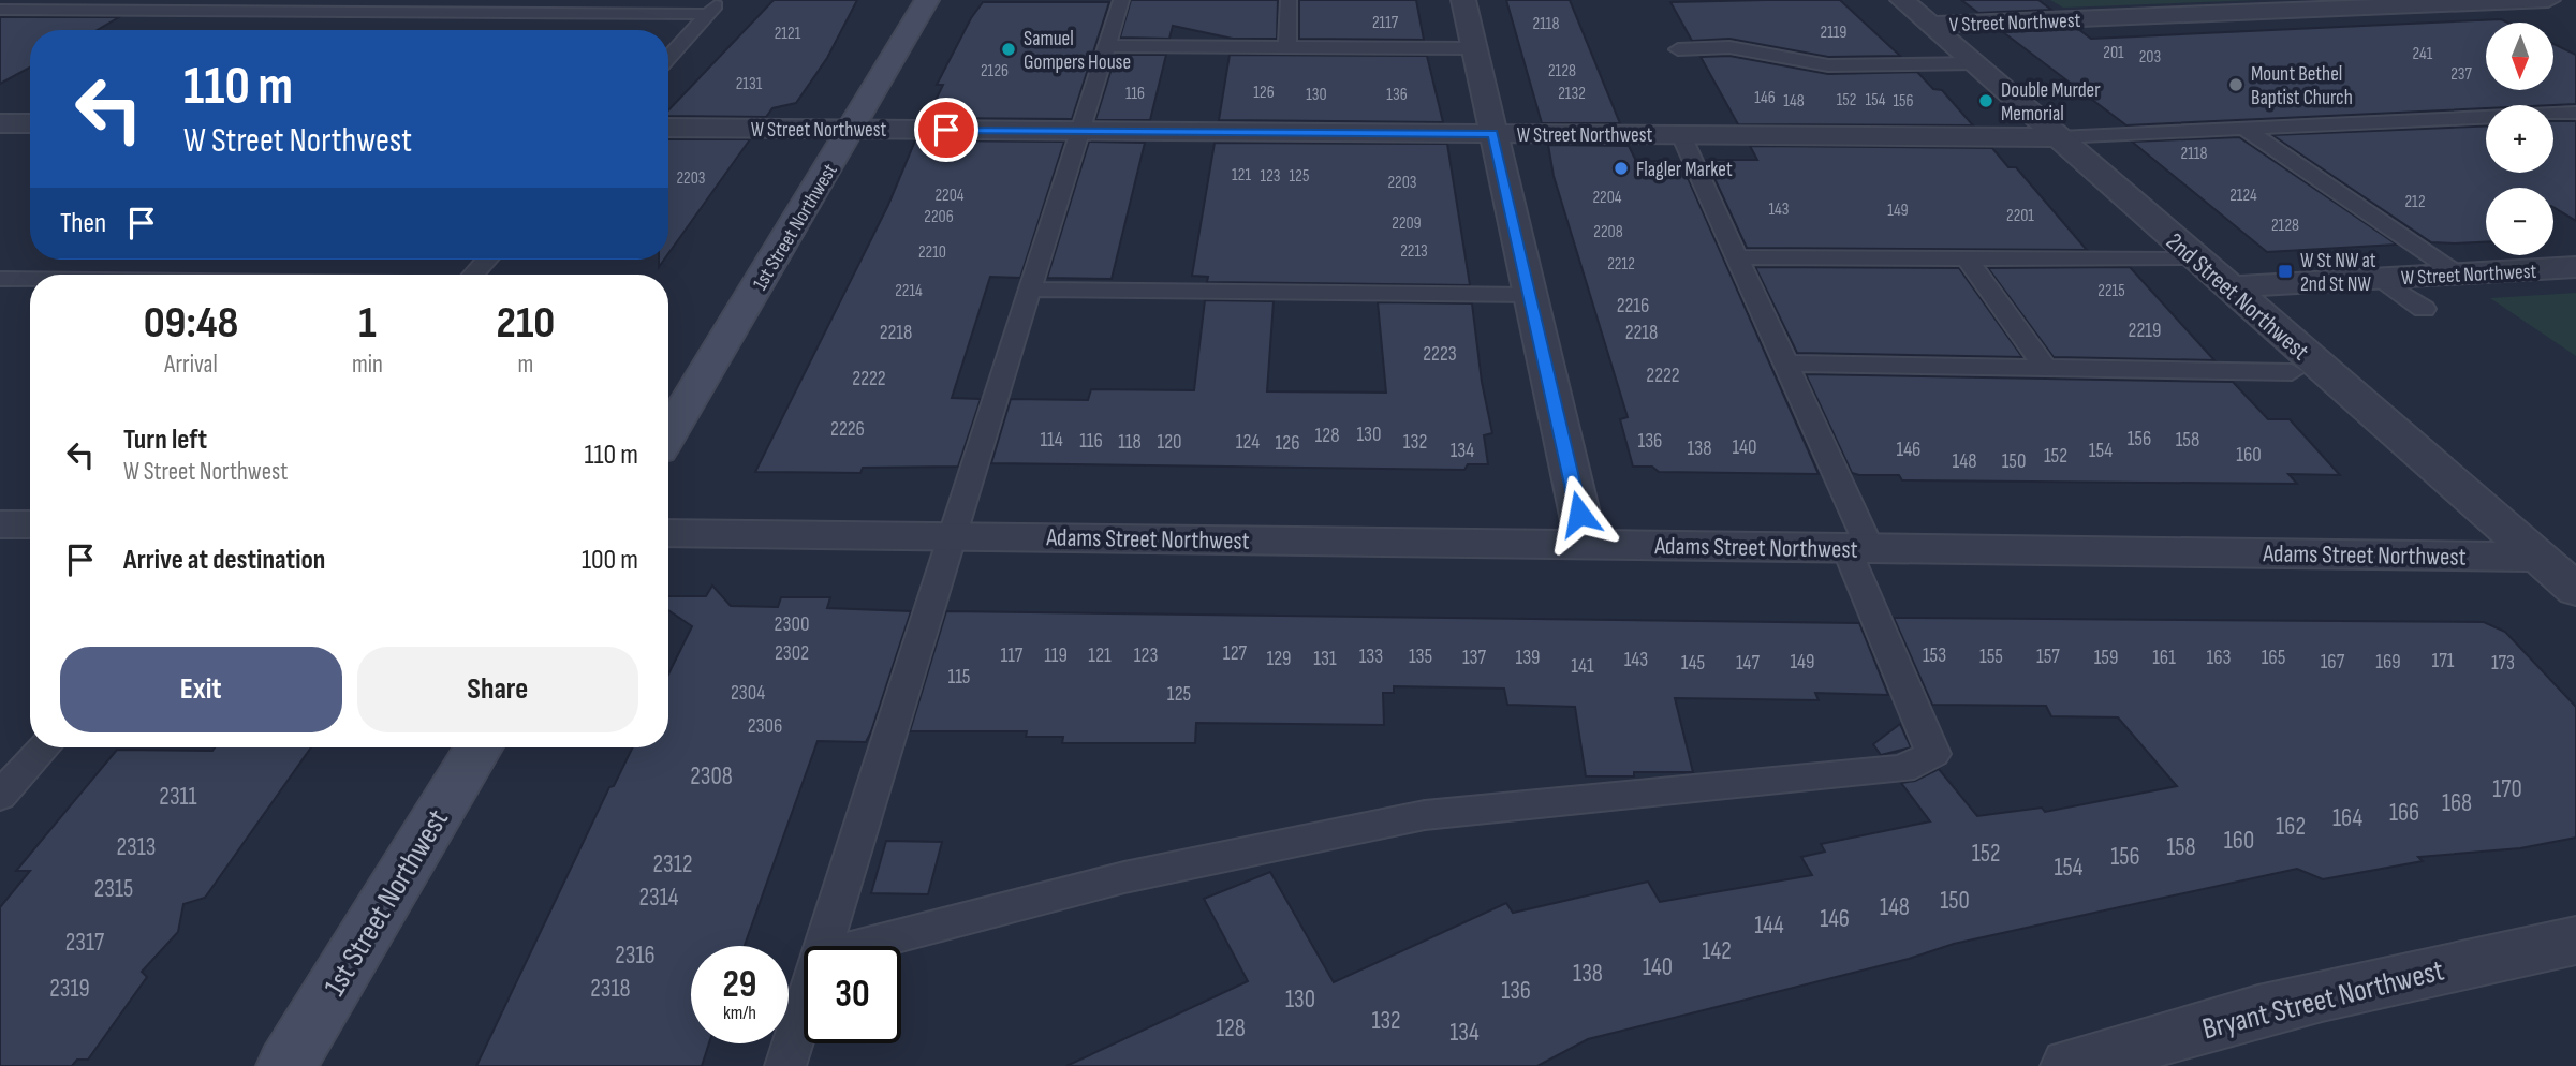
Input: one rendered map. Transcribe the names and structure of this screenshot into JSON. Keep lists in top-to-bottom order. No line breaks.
{"streets":{"street":["V Street Northwest","W Street Northwest","1st Street Northwest","2nd Street Northwest","Adams Street Northwest","Bryant Street Northwest"]},"crossings":[["V Street Northwest","2nd Street Northwest"],["W Street Northwest","1st Street Northwest"],["W Street Northwest","2nd Street Northwest"],["2nd Street Northwest","Adams Street Northwest"]],"places":{"other":["Samuel Gompers House","Mount Bethel Baptist Church","Double Murder Memorial","Flagler Market"],"transit":["W St NW at 2nd St NW"]},"house_numbers":["2117","2118","2119","2121","201","241","203","2126","2128","237","2131","126","116","2132","130","136","146","152","154","148","156","2118","121","123","125","2203","2203","2204","2124","2204","212","143","149","2201","2206","2209","2128","2208","2213","2210","2212","2214","2215","2216","2219","2218","2218","2223","2222","2222","2226","130","128","156","114","158","116","136","118","120","124","132","126","140","138","146","134","154","160","152","148","150","2300","2302","127","117","119","121","123","153","133","135","155","157","137","139","159","161","163","165","129","131","143","171","149","167","169","145","147","173","141","115","2304","125","2306","2308","170","2311","168","166","164","162","160","2313","158","152","156","2312","154","2315","2314","150","148","146","144","2317","142","2316","140","138","2319","2318","136","130","132","128","134"],"north":"bottom","page":{"map_buttons":["+","−"],"turn":["110 m","W Street Northwest"],"then":"Then","eta":["09:48","Arrival","1","min","210","m"],"list":[{"name":"Turn left","note":"W Street Northwest","value":"110 m"},{"name":"Arrive at destination","value":"100 m"}],"buttons":["Exit","Share"],"speed":"29 km/h","limit":"30"}}
